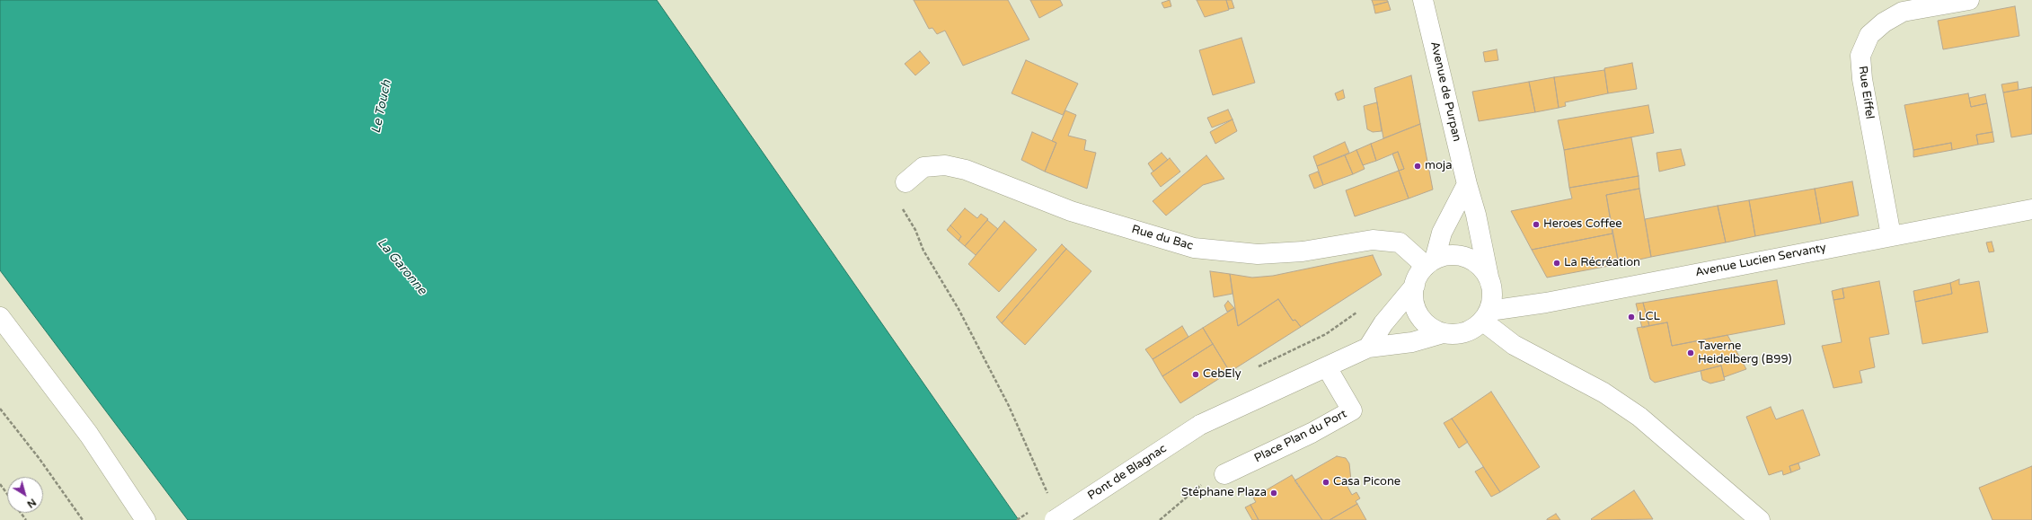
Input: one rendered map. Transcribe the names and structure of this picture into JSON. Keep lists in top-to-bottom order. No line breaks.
{"streets":{"main road":["Avenue de Purpan","Rue Eiffel","Rue du Bac","Avenue Lucien Servanty","Place Plan du Port","Pont de Blagnac"]},"crossings":[["Avenue de Purpan","Rue du Bac"],["Avenue de Purpan","Avenue Lucien Servanty"],["Rue Eiffel","Avenue Lucien Servanty"],["Rue du Bac","Avenue Lucien Servanty"],["Place Plan du Port","Pont de Blagnac"]],"water":["Le Touch","La Garonne"],"places":["moja","Heroes Coffee","La Récréation","LCL","Taverne Heidelberg (B99)","CebEly","Casa Picone","Stéphane Plaza"],"north":"bottom right"}
